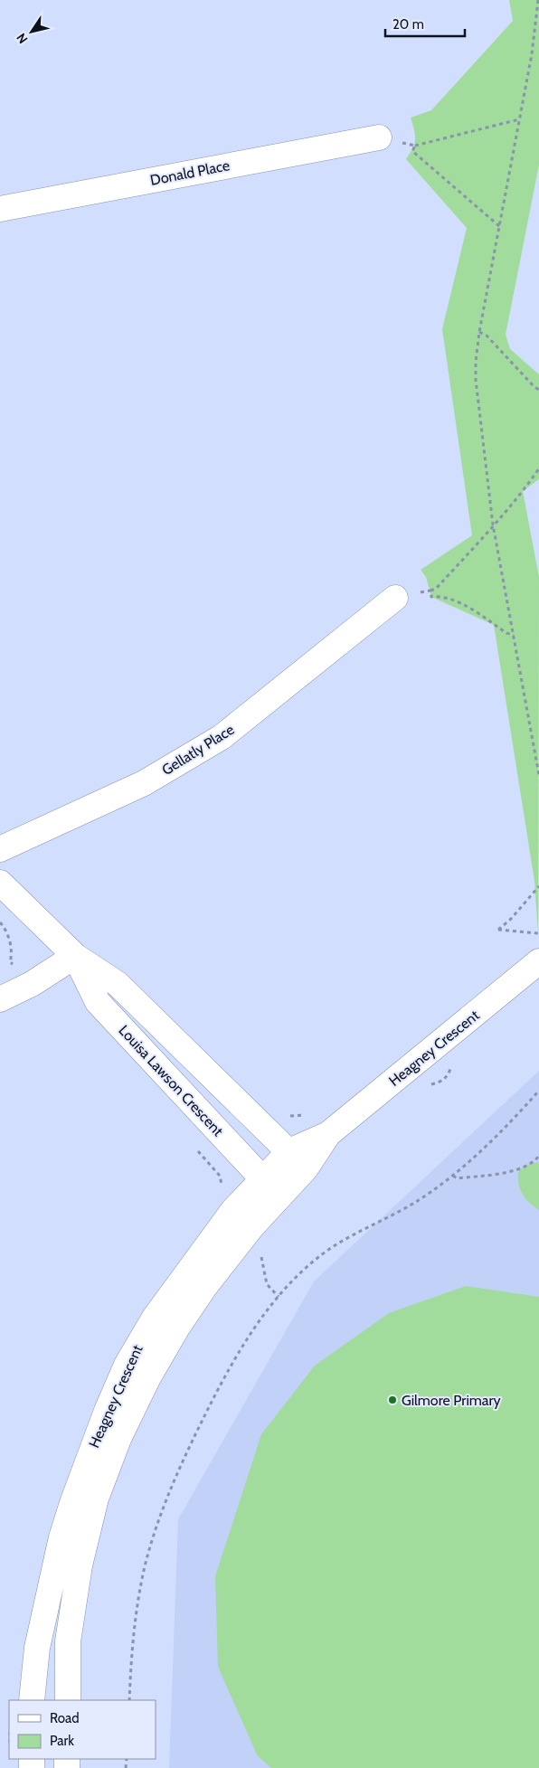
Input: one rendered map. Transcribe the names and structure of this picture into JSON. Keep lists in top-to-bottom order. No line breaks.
{"streets":{"street":["Donald Place","Gellatly Place","Heagney Crescent","Louisa Lawson Crescent"]},"crossings":[["Heagney Crescent","Louisa Lawson Crescent"]],"places":["Gilmore Primary"],"legend":["Road","Park"],"scale_bar":"20 m","north":"bottom left"}
